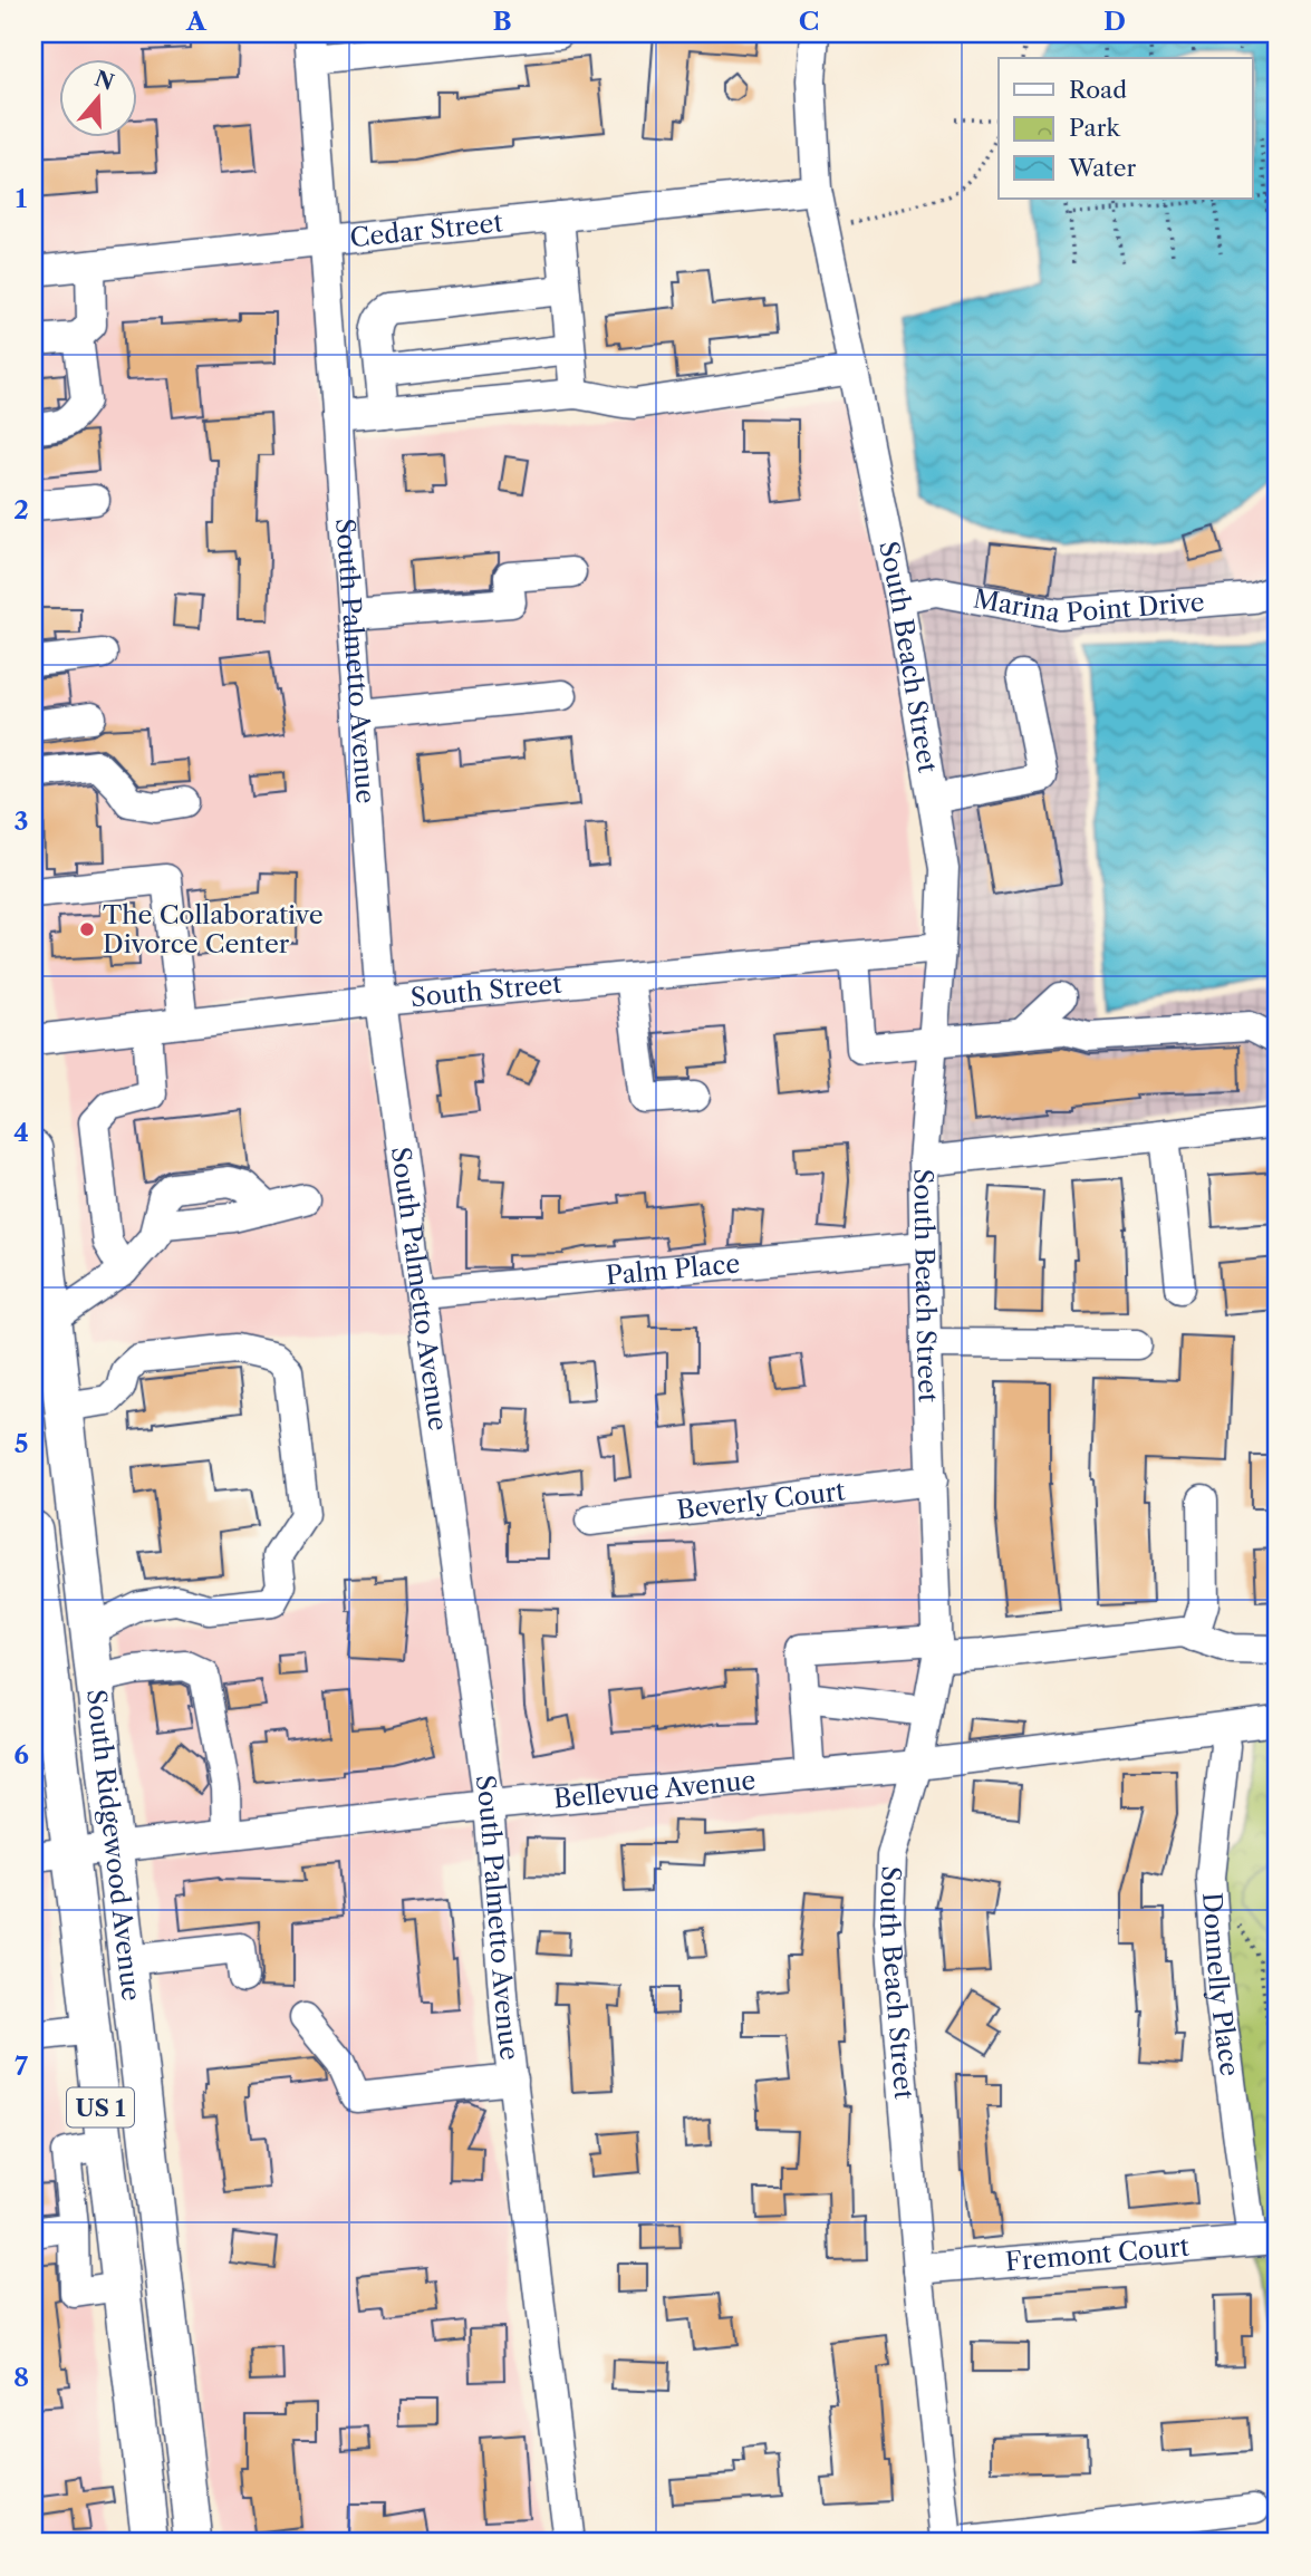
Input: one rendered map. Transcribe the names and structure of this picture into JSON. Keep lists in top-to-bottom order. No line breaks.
{"streets":{"main road":["South Ridgewood Avenue","US 1"],"street":["Cedar Street","Marina Point Drive","South Beach Street","South Palmetto Avenue","South Street","Palm Place","Beverly Court","Bellevue Avenue","Donnelly Place","Fremont Court"]},"crossings":[["Cedar Street","South Beach Street"],["Cedar Street","South Palmetto Avenue"],["Marina Point Drive","South Beach Street"],["South Beach Street","South Street"],["South Beach Street","Palm Place"],["South Beach Street","Beverly Court"],["South Beach Street","Bellevue Avenue"],["South Beach Street","Fremont Court"],["South Palmetto Avenue","South Street"],["South Palmetto Avenue","Palm Place"],["South Palmetto Avenue","Bellevue Avenue"],["Bellevue Avenue","South Ridgewood Avenue"],["Bellevue Avenue","Donnelly Place"],["Donnelly Place","Fremont Court"]],"places":["The Collaborative Divorce Center"],"legend":["Road","Park","Water"],"north":"top","grid":{"columns":["A","B","C","D"],"rows":["1","2","3","4","5","6","7","8"]}}
